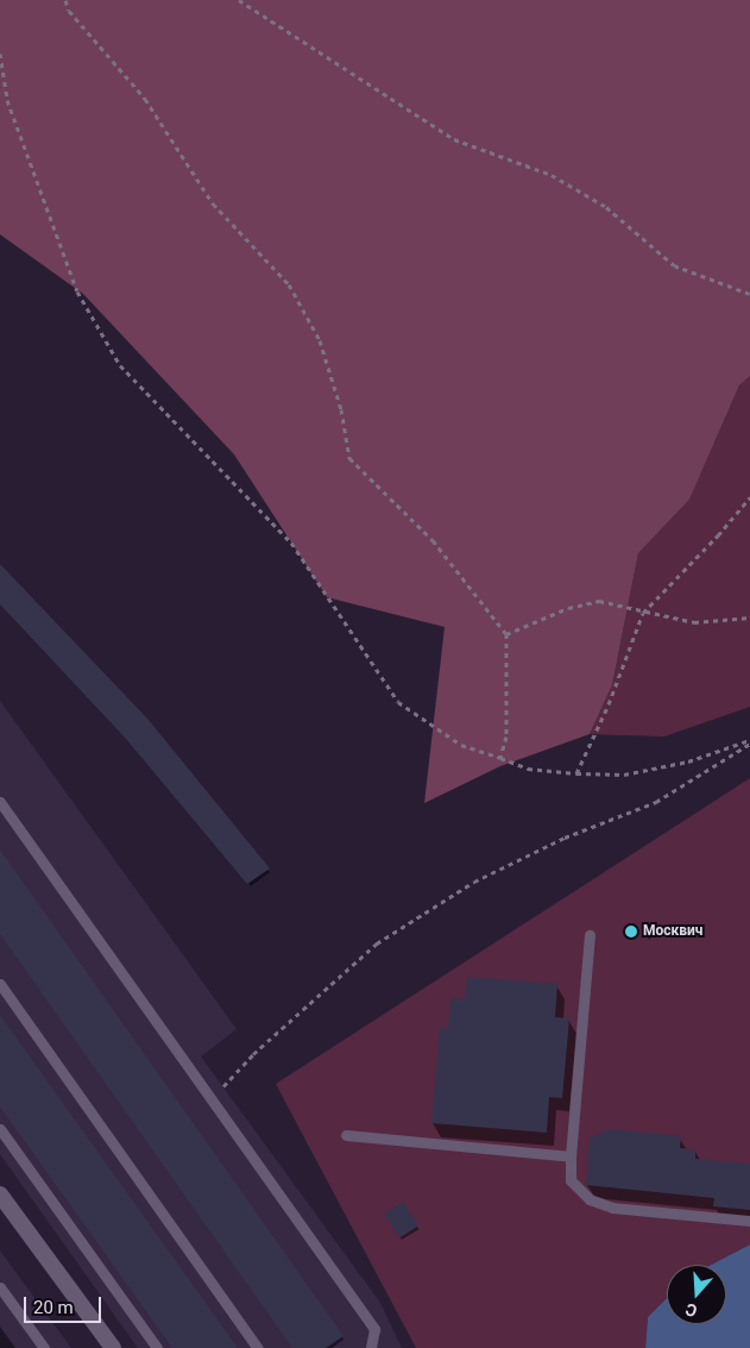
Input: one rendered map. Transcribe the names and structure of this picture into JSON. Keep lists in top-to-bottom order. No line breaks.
{"places":["Москвич"],"scale_bar":"20 m","north":"bottom"}
